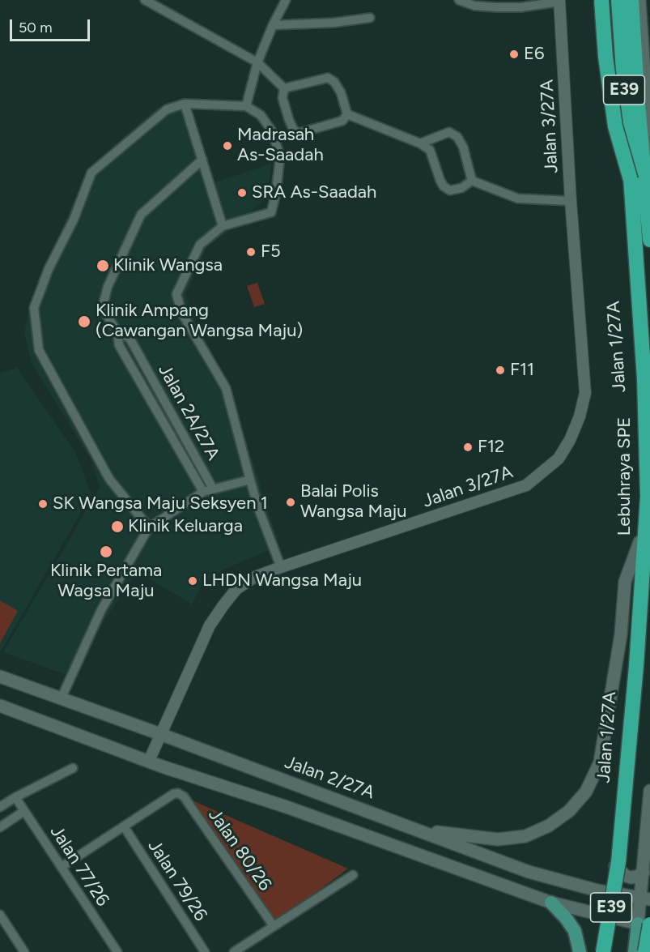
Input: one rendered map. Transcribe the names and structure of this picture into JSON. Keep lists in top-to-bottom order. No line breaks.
{"streets":{"highway":["E39","Lebuhraya SPE"],"main road":["Jalan 1/27A","Jalan 2/27A"],"street":["Jalan 3/27A","Jalan 2A/27A","Jalan 80/26","Jalan 77/26","Jalan 79/26"]},"crossings":[["Jalan 3/27A","Jalan 2/27A"],["Jalan 1/27A","Lebuhraya SPE"],["Jalan 1/27A","Jalan 2/27A"],["Jalan 80/26","Jalan 79/26"]],"places":["E6","Madrasah As-Saadah","SRA As-Saadah","F5","Klinik Wangsa","Klinik Ampang (Cawangan Wangsa Maju)","F11","F12","Balai Polis Wangsa Maju","SK Wangsa Maju Seksyen 1","Klinik Keluarga","Klinik Pertama Wagsa Maju","LHDN Wangsa Maju"],"scale_bar":"50 m"}
